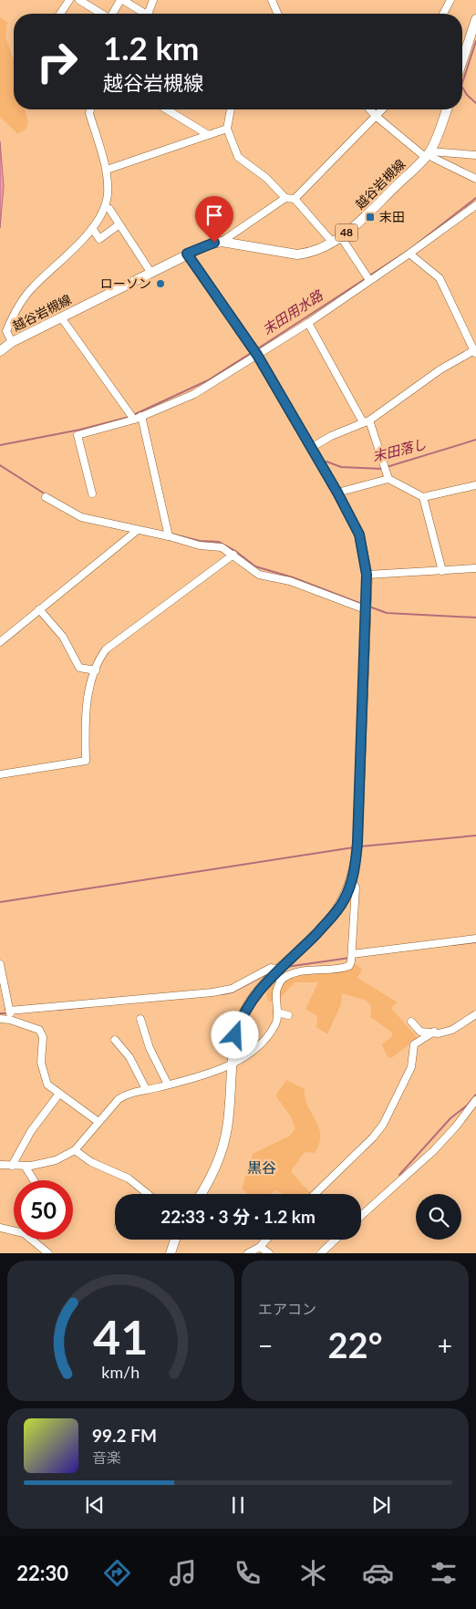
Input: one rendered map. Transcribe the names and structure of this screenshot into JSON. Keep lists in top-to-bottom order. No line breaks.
{"streets":{"main road":["越谷岩槻線","48"]},"districts":["黒谷"],"water":["末田用水路","末田落し"],"places":{"transit":["末田"],"other":["ローソン"]},"page":{"turn":["1.2 km","越谷岩槻線"],"limit":"50","trip":"22:33 · 3 分 · 1.2 km","tile":"エアコン","heat":["−","22°","+"],"song":["99.2 FM","音楽"],"tabs":"22:30","gauge":["41","km/h"]}}
